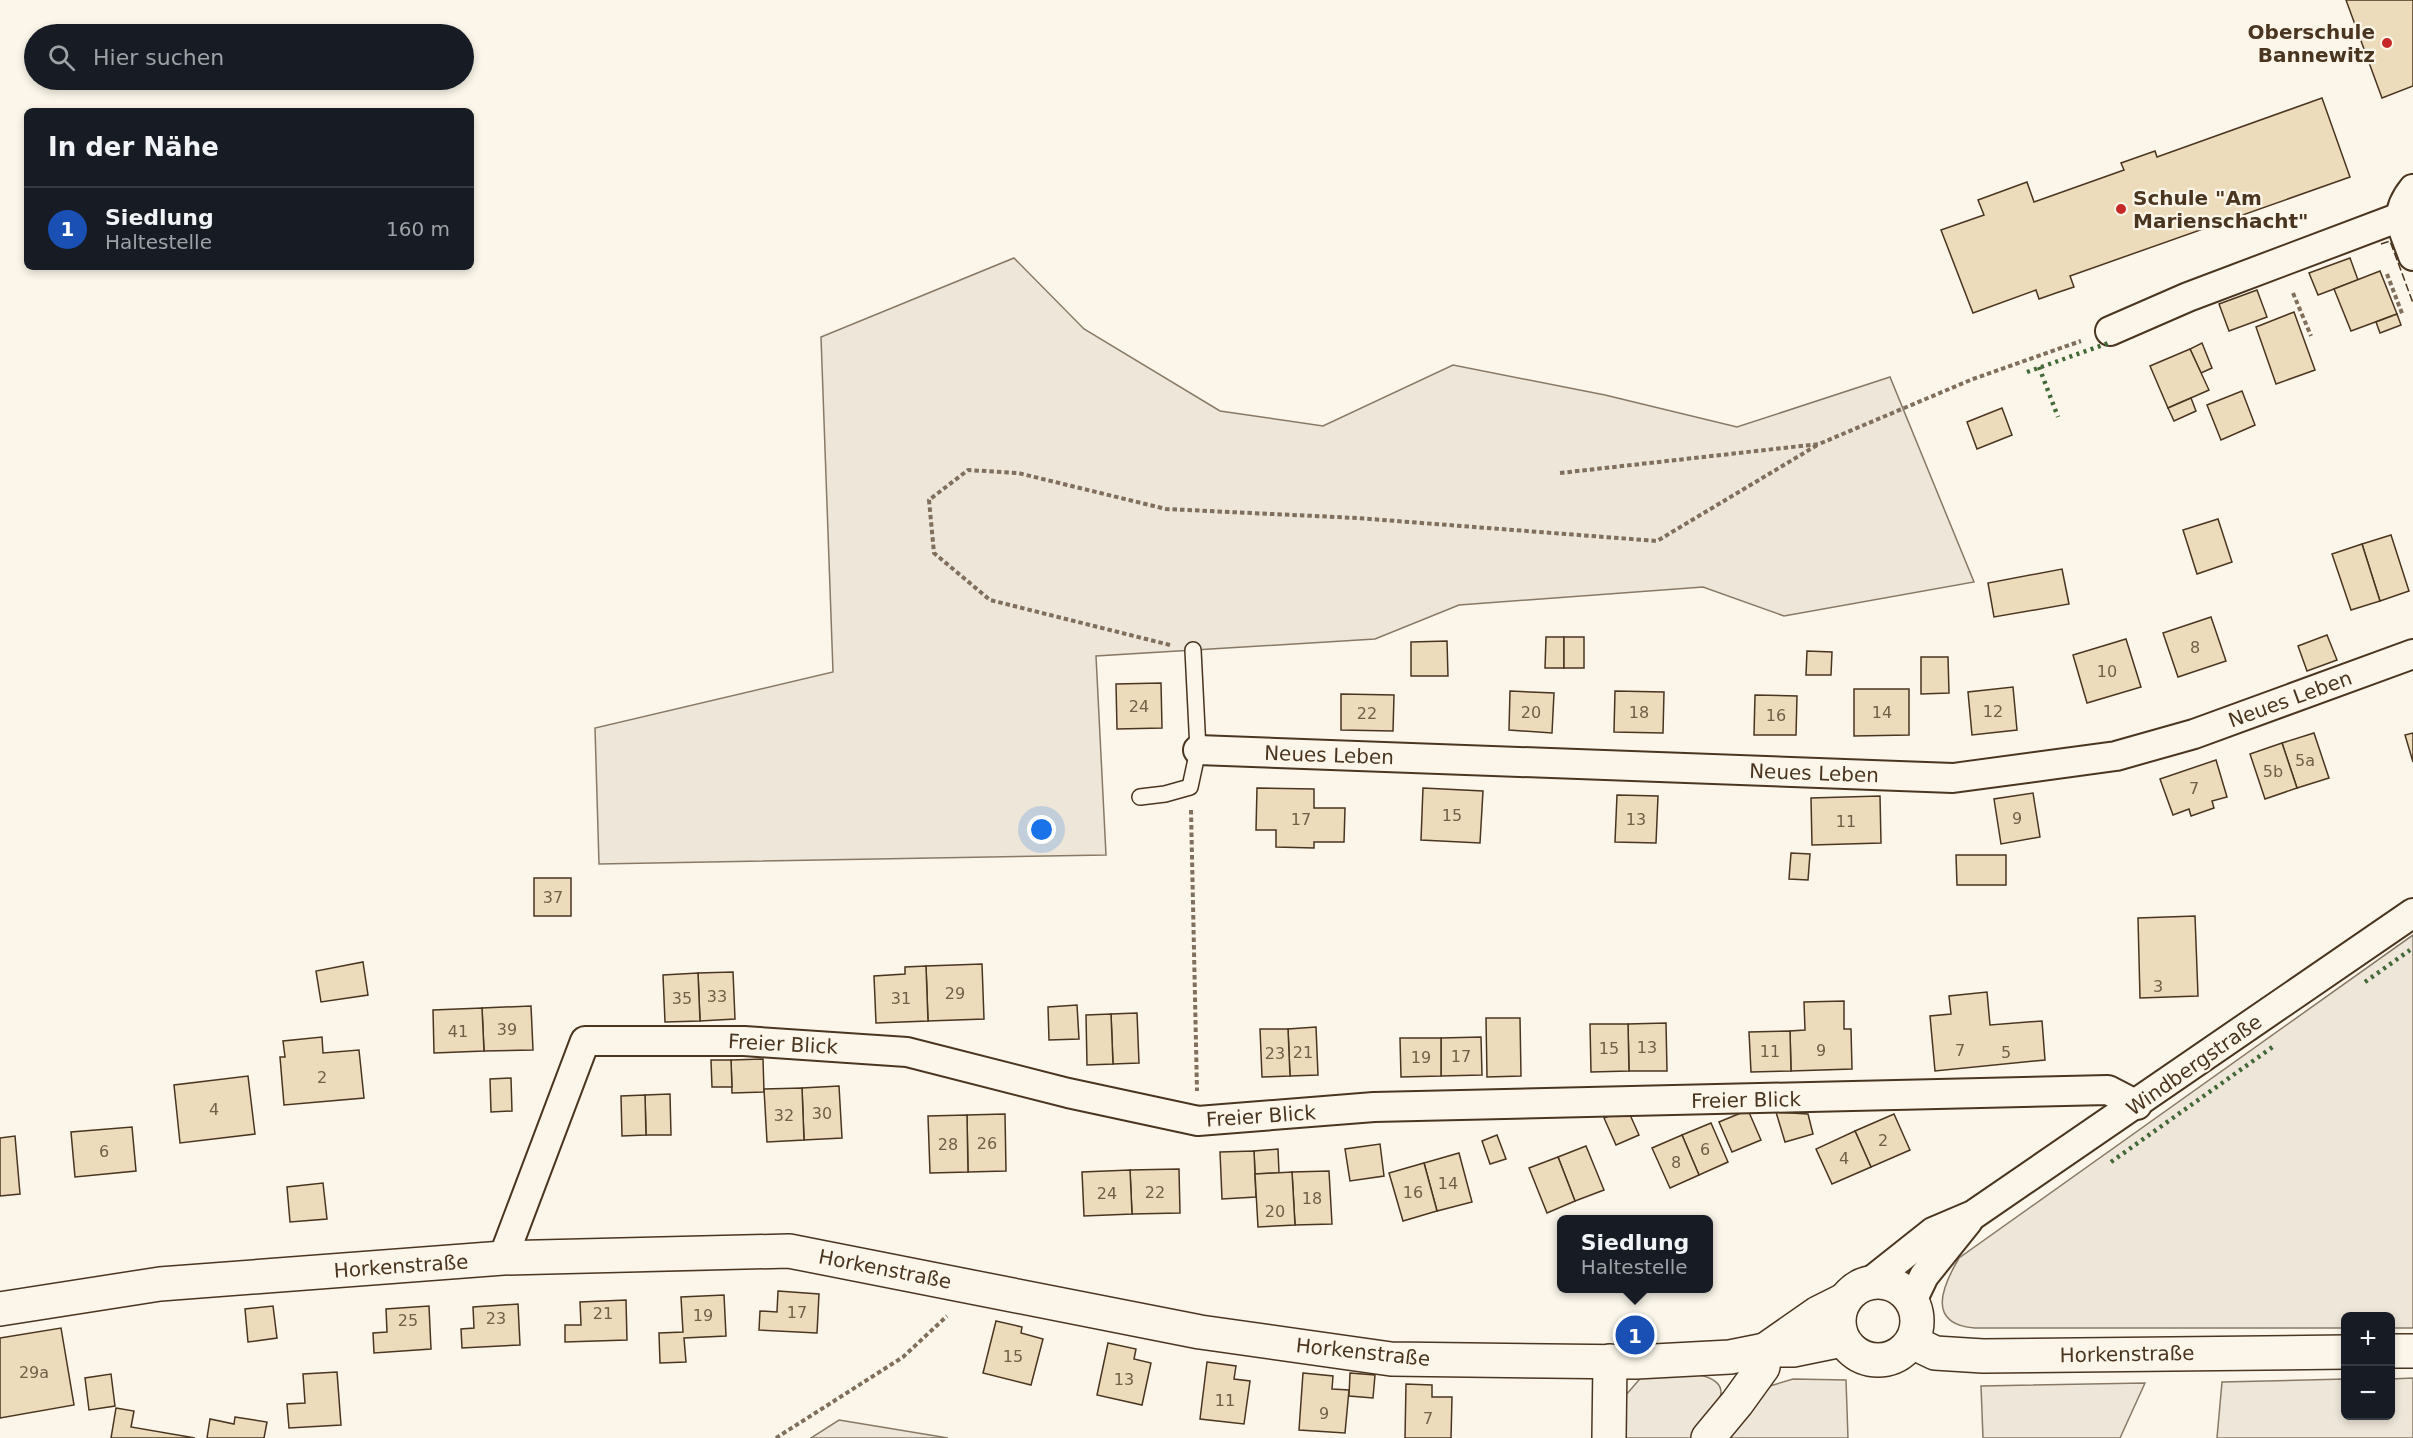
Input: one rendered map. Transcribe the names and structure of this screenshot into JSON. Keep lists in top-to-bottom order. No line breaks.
{"streets":{"street":["Neues Leben","Freier Blick","Windbergstraße","Horkenstraße"]},"crossings":[["Freier Blick","Windbergstraße"],["Freier Blick","Horkenstraße"],["Windbergstraße","Horkenstraße"]],"places":["Oberschule Bannewitz","Schule \"Am Marienschacht\""],"house_numbers":["8","10","24","12","20","18","14","22","16","5a","5b","7","15","9","17","13","11","37","3","29","33","35","31","39","41","13","15","9","7","11","21","5","23","17","19","2","4","30","32","2","26","28","6","6","4","8","14","22","16","24","18","20","17","21","19","23","25","15","29a","13","11","9","7"],"page":{"search":"Hier suchen","heading":"In der Nähe","list":[{"mark":"1","name":"Siedlung","note":"Haltestelle","value":"160 m"}],"popup":["Siedlung","Haltestelle"],"map_buttons":["+","−"],"pins":"1"}}
